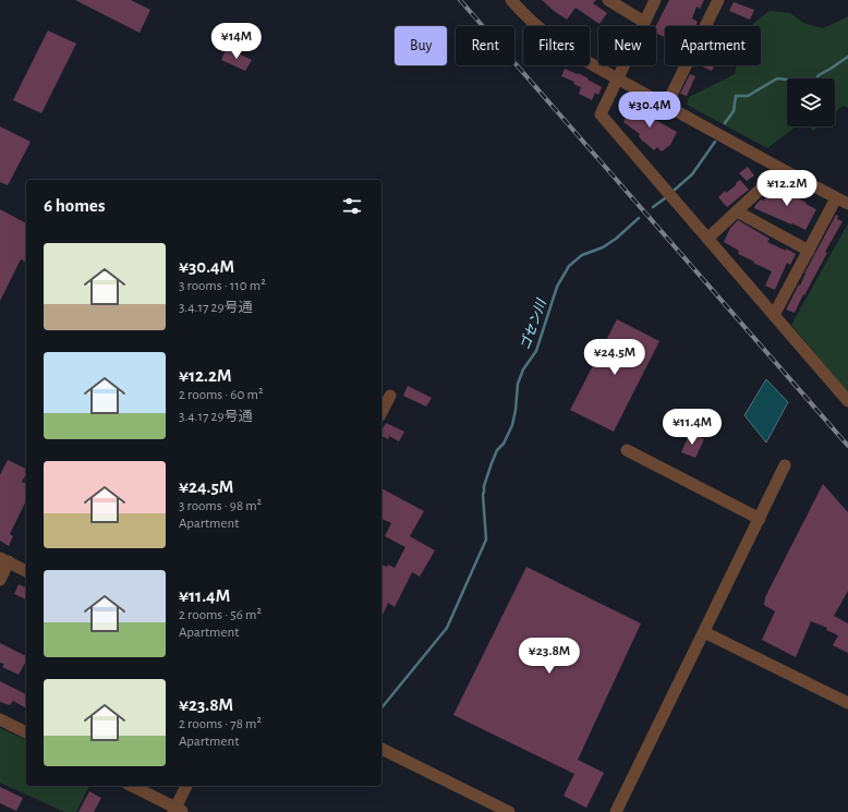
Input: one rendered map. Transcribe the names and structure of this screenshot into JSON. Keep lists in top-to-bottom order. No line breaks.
{"water":["ゴセン川"],"page":{"price":["¥14M","¥30.4M","¥12.2M","¥24.5M","¥11.4M","¥23.8M"],"chip":["Buy","Rent","Filters","New","Apartment"],"heading":"6 homes","list":[{"name":"¥30.4M","note":"3 rooms · 110 m² · 3.4.17 29号通"},{"name":"¥12.2M","note":"2 rooms · 60 m² · 3.4.17 29号通"},{"name":"¥24.5M","note":"3 rooms · 98 m² · Apartment"},{"name":"¥11.4M","note":"2 rooms · 56 m² · Apartment"},{"name":"¥23.8M","note":"2 rooms · 78 m² · Apartment"}]}}
